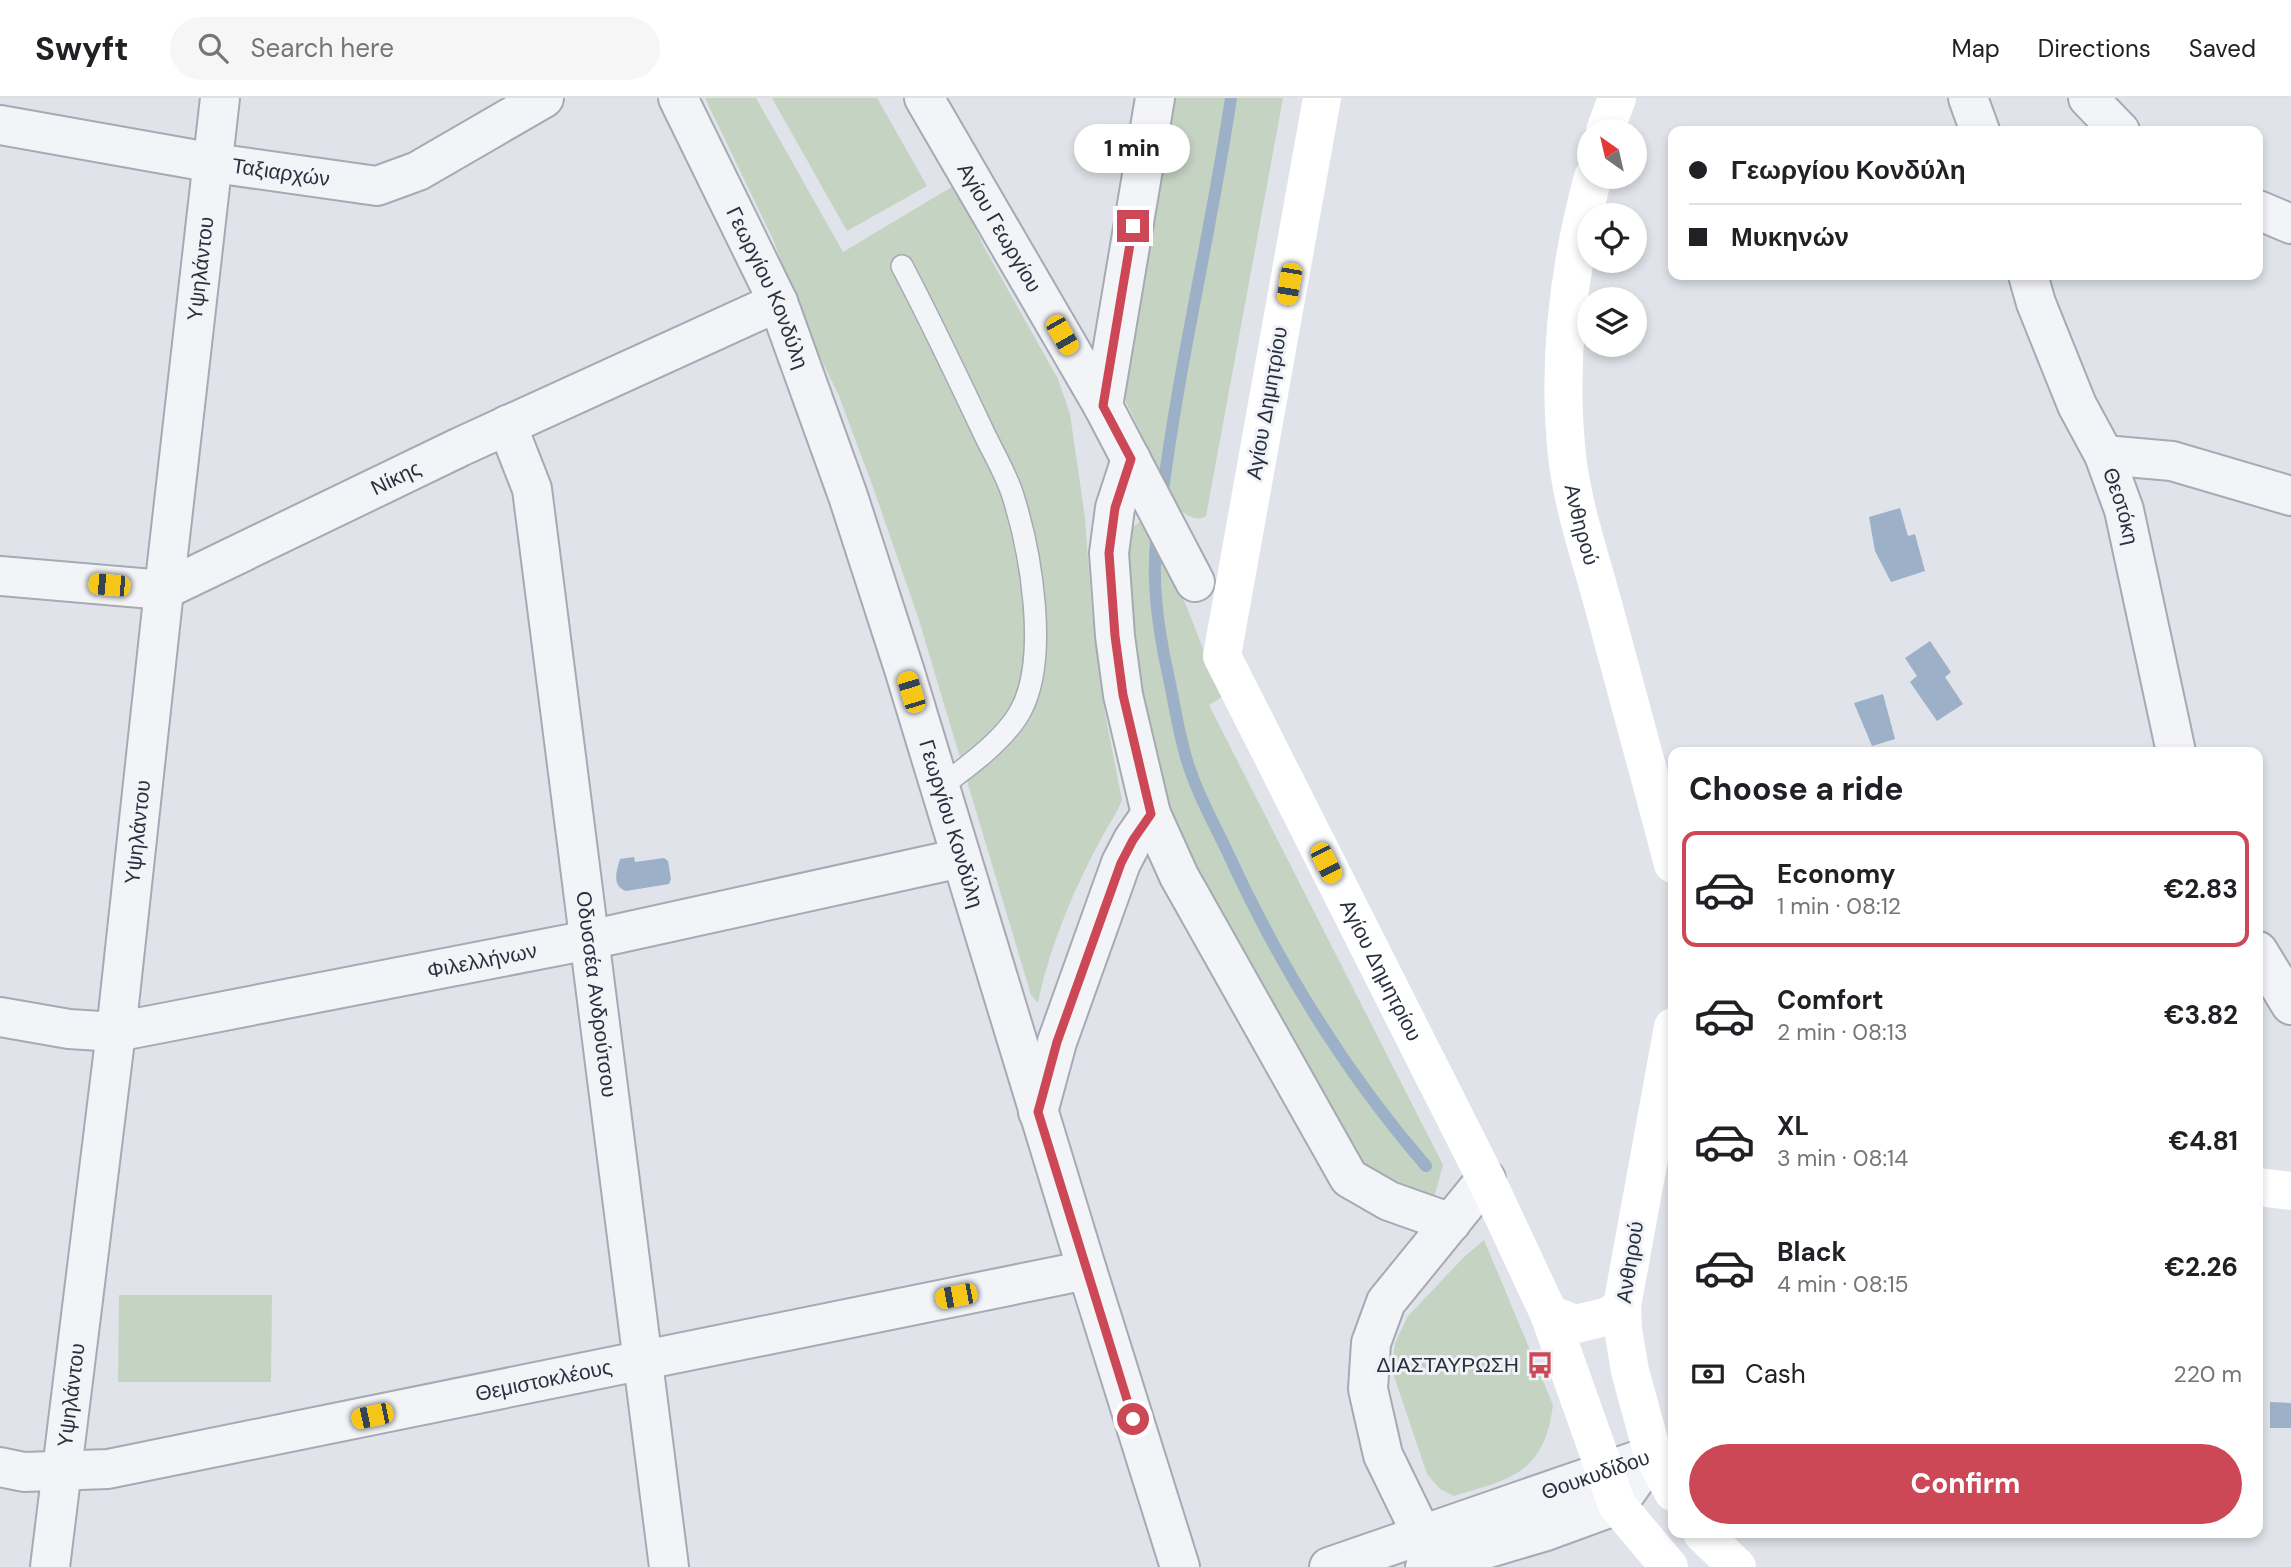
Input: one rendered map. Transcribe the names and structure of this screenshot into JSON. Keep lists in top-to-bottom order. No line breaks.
{"streets":{"street":["Ταξιαρχών","Αγίου Γεωργίου","Υψηλάντου","Γεωργίου Κονδύλη","Αγίου Δημητρίου","Νίκης","Θεοτόκη","Ανθηρού","Φιλελλήνων","Οδυσσέα Ανδρούτσου","Θεμιστοκλέους","Θουκυδίδου"]},"crossings":[["Ταξιαρχών","Υψηλάντου"],["Υψηλάντου","Νίκης"],["Υψηλάντου","Φιλελλήνων"],["Υψηλάντου","Θεμιστοκλέους"],["Γεωργίου Κονδύλη","Νίκης"],["Γεωργίου Κονδύλη","Φιλελλήνων"],["Γεωργίου Κονδύλη","Θεμιστοκλέους"],["Αγίου Δημητρίου","Θουκυδίδου"],["Νίκης","Οδυσσέα Ανδρούτσου"],["Ανθηρού","Θουκυδίδου"],["Φιλελλήνων","Οδυσσέα Ανδρούτσου"],["Οδυσσέα Ανδρούτσου","Θεμιστοκλέους"]],"places":{"bus stop":["ΔΙΑΣΤΑΥΡΩΣΗ"]},"north":"top left","page":{"header":"Swyft","search":"Search here","nav":["Map","Directions","Saved"],"bubble":"1 min","banner":["Γεωργίου Κονδύλη","Μυκηνών"],"heading":"Choose a ride","list":[{"name":"Economy","note":"1 min · 08:12","value":"€2.83"},{"name":"Comfort","note":"2 min · 08:13","value":"€3.82"},{"name":"XL","note":"3 min · 08:14","value":"€4.81"},{"name":"Black","note":"4 min · 08:15","value":"€2.26"}],"pay":["Cash","220 m"],"buttons":"Confirm"}}
